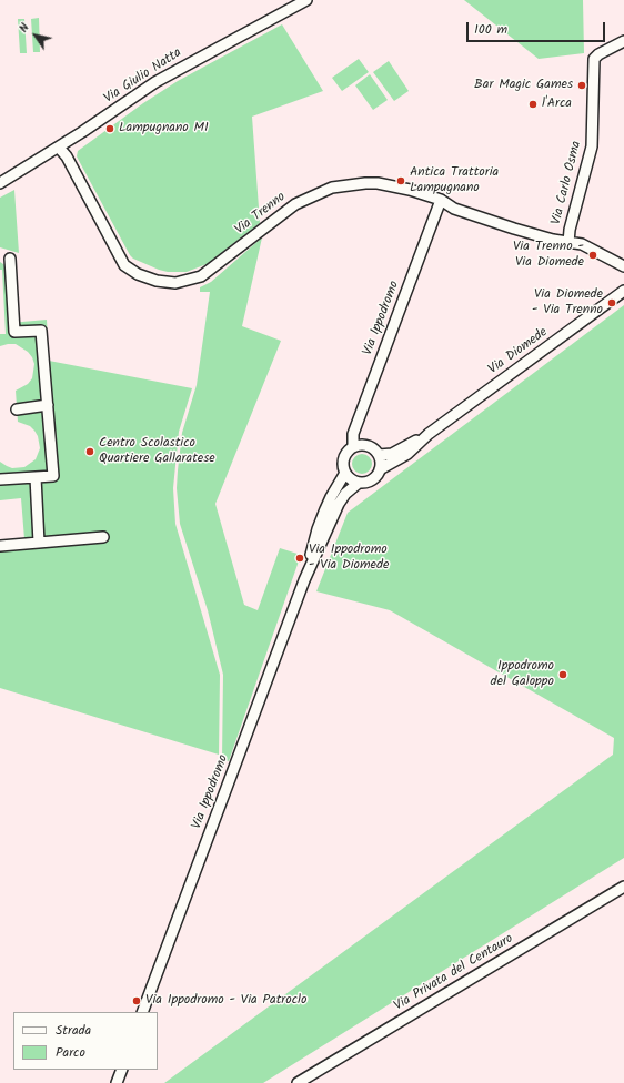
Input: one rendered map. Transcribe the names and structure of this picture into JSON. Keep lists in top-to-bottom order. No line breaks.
{"streets":{"street":["Via Giulio Natta","Via Carlo Osma","Via Trenno","Via Ippodromo","Via Diomede","Via Privata del Centauro"]},"crossings":[["Via Giulio Natta","Via Trenno"],["Via Carlo Osma","Via Trenno"],["Via Trenno","Via Ippodromo"],["Via Ippodromo","Via Diomede"]],"places":["Bar Magic Games","l'Arca","Lampugnano M1","Antica Trattoria Lampugnano","Via Trenno - Via Diomede","Via Diomede - Via Trenno","Centro Scolastico Quartiere Gallaratese","Via Ippodromo - Via Diomede","Ippodromo del Galoppo","Via Ippodromo - Via Patroclo"],"legend":["Strada","Parco"],"scale_bar":"100 m","north":"top left"}
